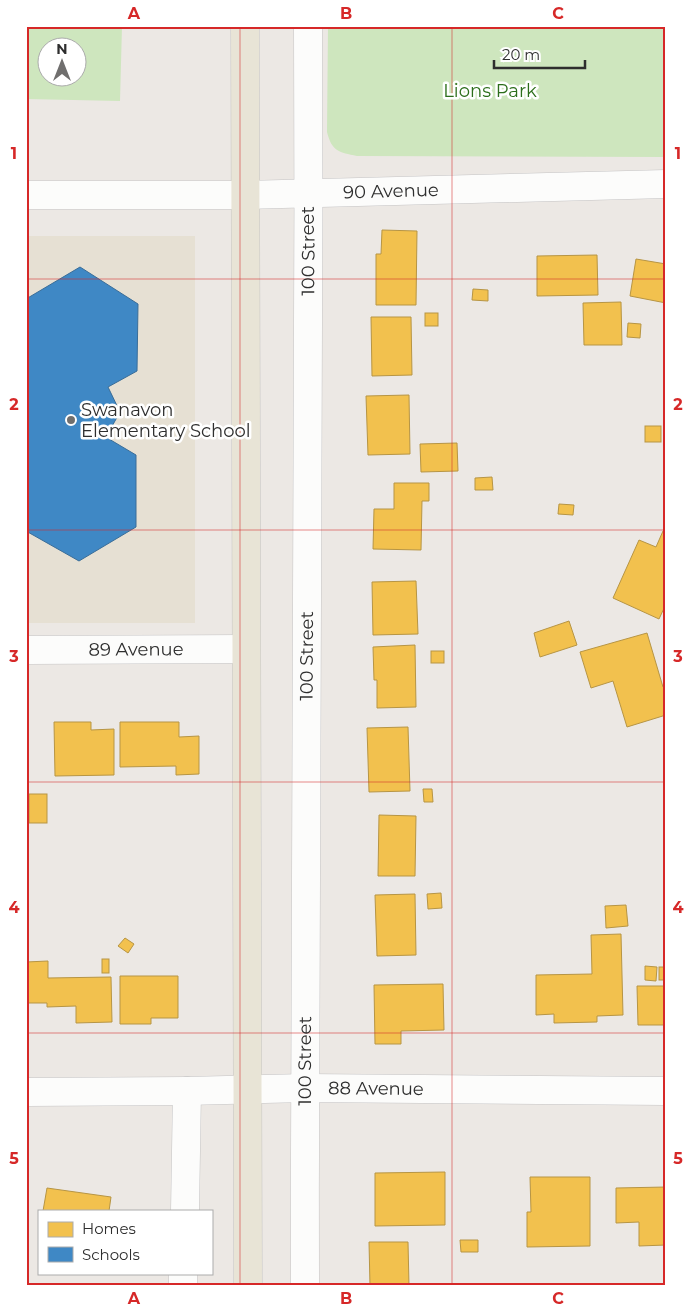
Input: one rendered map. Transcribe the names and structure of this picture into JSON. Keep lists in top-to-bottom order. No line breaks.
{"streets":{"street":["90 Avenue","100 Street","89 Avenue","88 Avenue"]},"crossings":[["90 Avenue","100 Street"],["100 Street","88 Avenue"]],"parks":["Lions Park"],"places":["Swanavon Elementary School"],"legend":["Homes","Schools"],"scale_bar":"20 m","north":"top","grid":{"columns":["A","B","C"],"rows":["1","2","3","4","5"]}}
